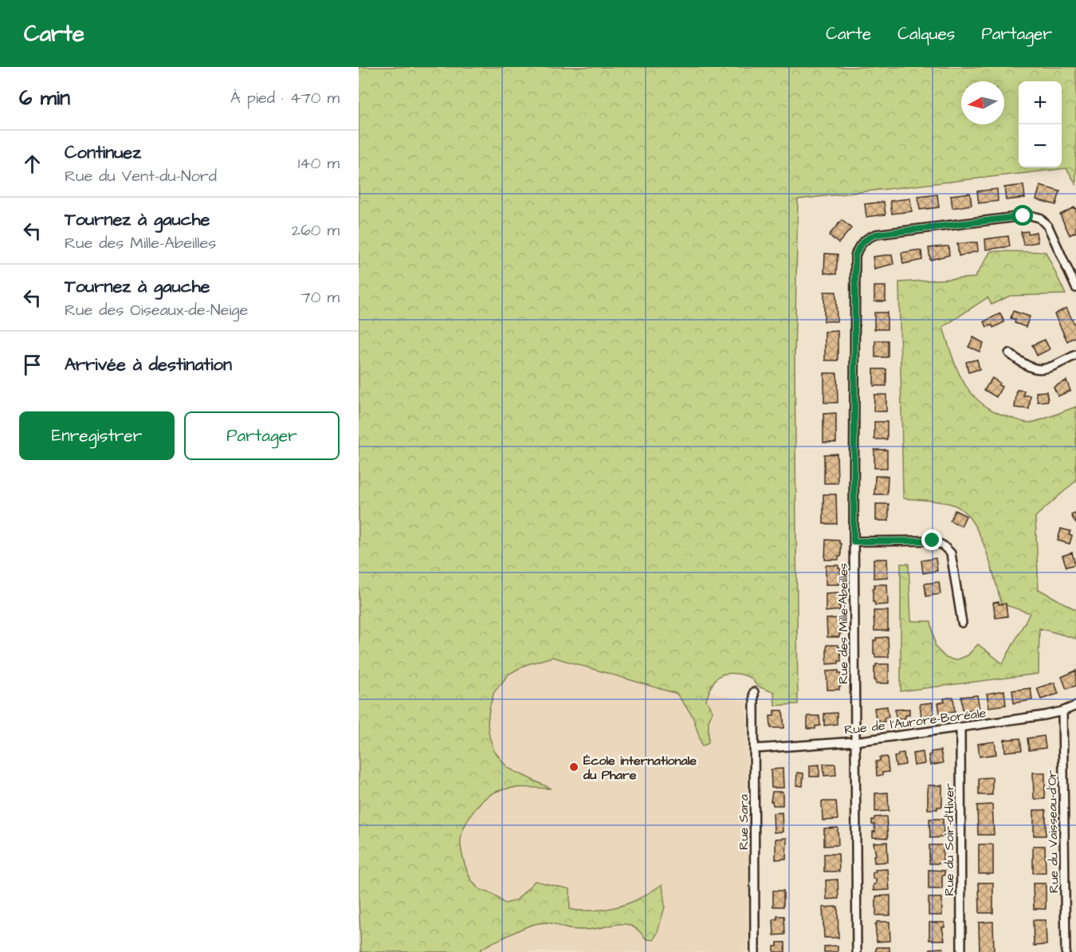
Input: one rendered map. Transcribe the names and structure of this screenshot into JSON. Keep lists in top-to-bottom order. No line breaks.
{"streets":{"street":["Rue des Mille-Abeilles","Rue de l'Aurore-Boréale","Rue Sara","Rue du Vaisseau-d'Or","Rue du Soir-d'Hiver"]},"crossings":[["Rue des Mille-Abeilles","Rue de l'Aurore-Boréale"],["Rue de l'Aurore-Boréale","Rue Sara"],["Rue de l'Aurore-Boréale","Rue du Vaisseau-d'Or"],["Rue de l'Aurore-Boréale","Rue du Soir-d'Hiver"]],"places":["École internationale du Phare"],"north":"left","page":{"header":"Carte","nav":["Carte","Calques","Partager"],"heading":["6 min","À pied · 470 m"],"map_buttons":["+","−"],"list":[["Continuez","Rue du Vent-du-Nord","140 m"],["Tournez à gauche","Rue des Mille-Abeilles","260 m"],["Tournez à gauche","Rue des Oiseaux-de-Neige","70 m"],"Arrivée à destination"],"buttons":["Enregistrer","Partager"]}}
